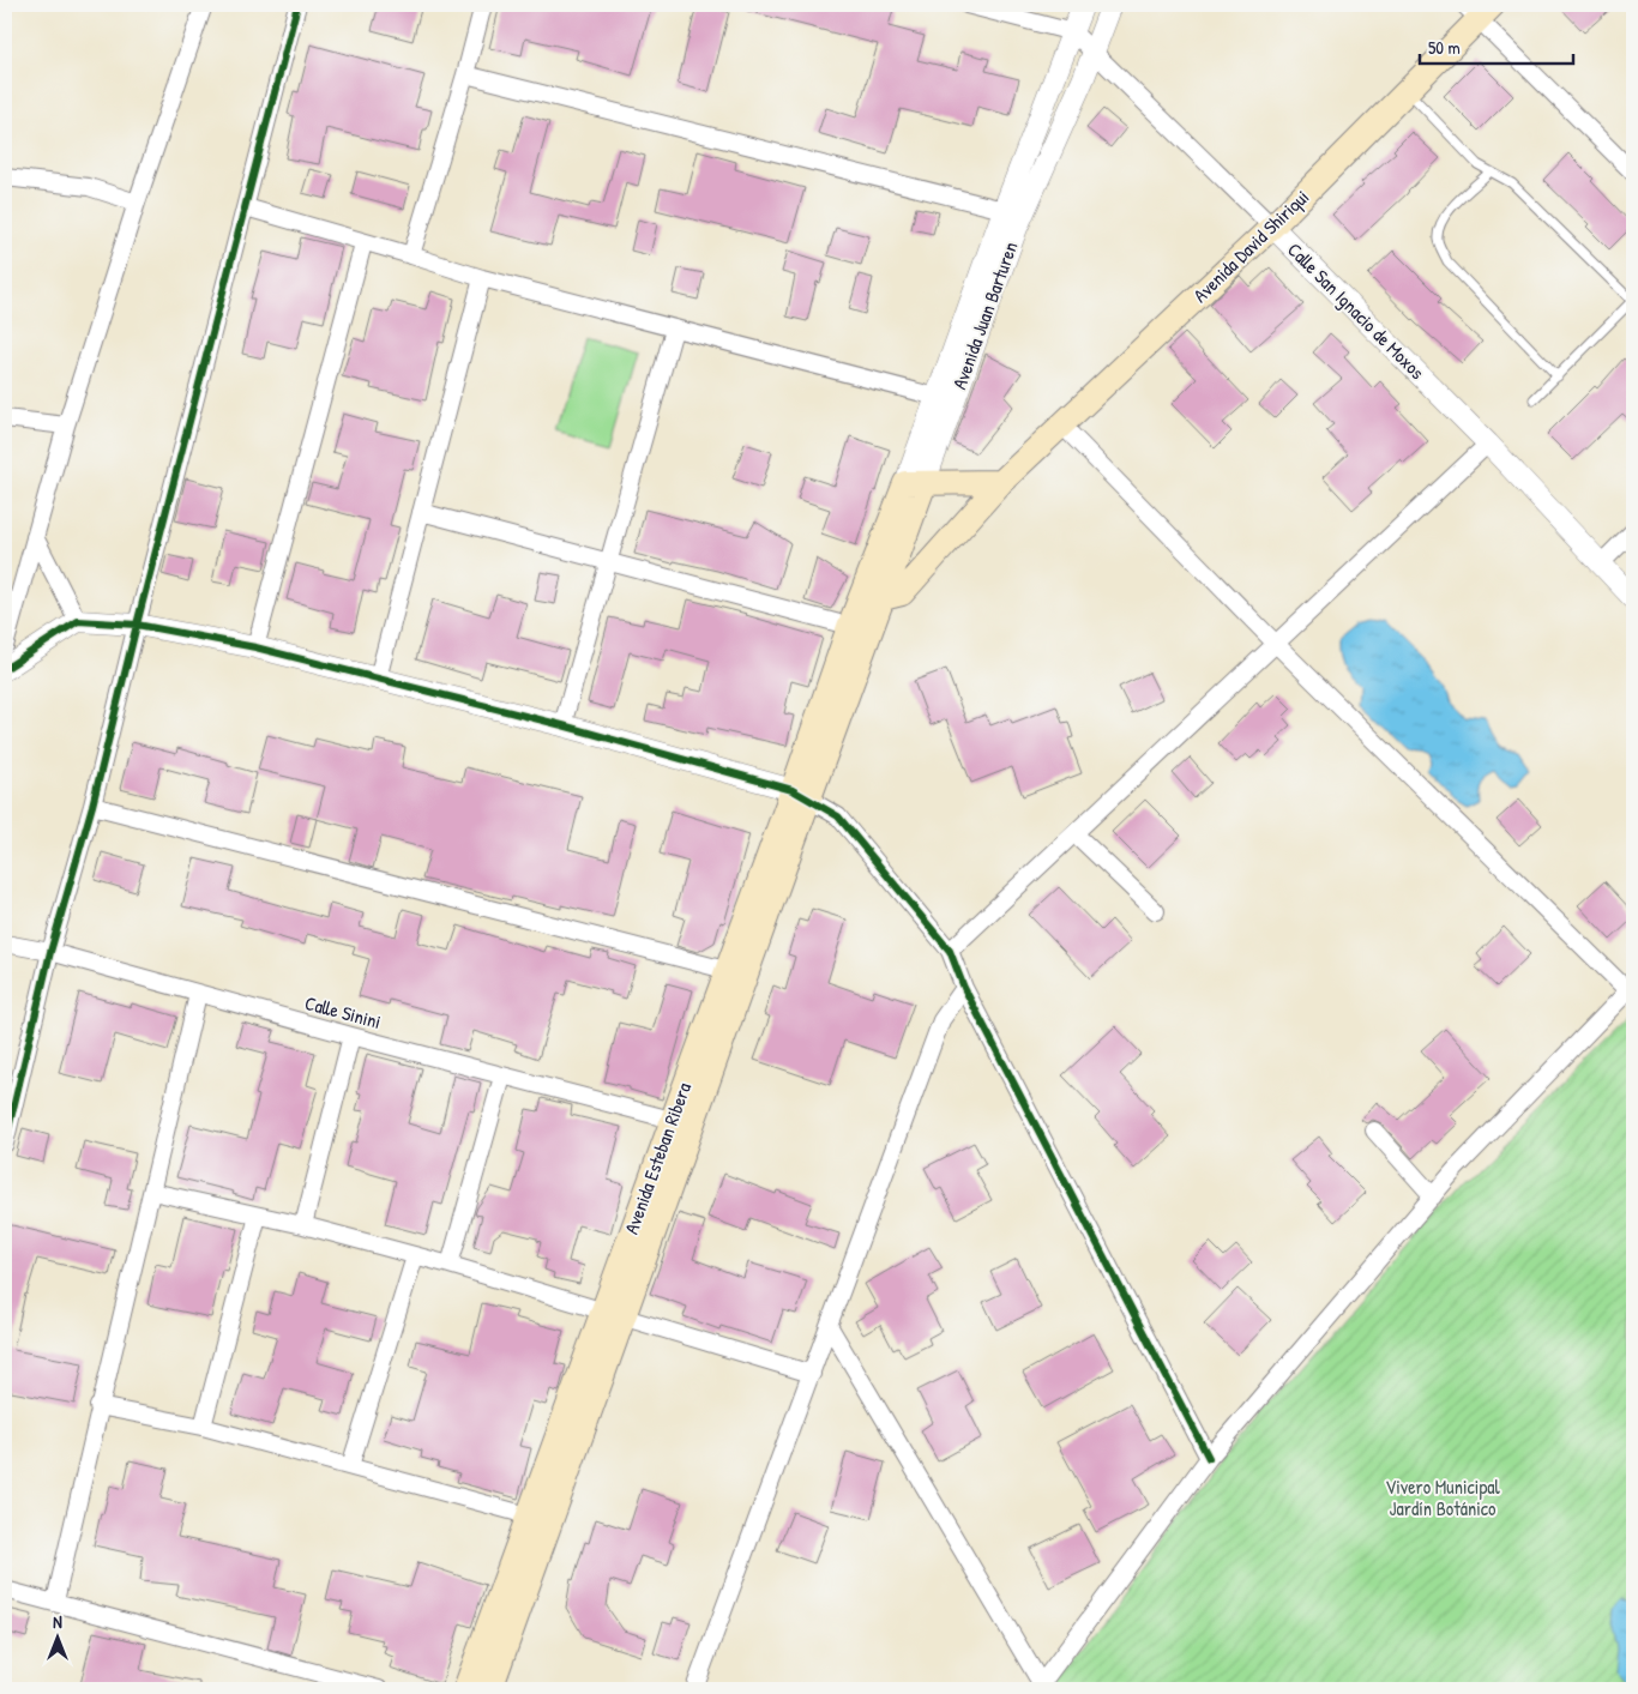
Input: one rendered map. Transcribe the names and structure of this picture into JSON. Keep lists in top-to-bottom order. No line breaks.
{"streets":{"main road":["Avenida David Shiriqui","Avenida Juan Barturen","Avenida Esteban Ribera"],"street":["Calle San Ignacio de Moxos","Calle Sinini"]},"crossings":[["Avenida David Shiriqui","Calle San Ignacio de Moxos"],["Avenida David Shiriqui","Avenida Juan Barturen"],["Calle San Ignacio de Moxos","Avenida Juan Barturen"],["Avenida Juan Barturen","Avenida Esteban Ribera"],["Calle Sinini","Avenida Esteban Ribera"]],"parks":["Vivero Municipal Jardín Botánico"],"scale_bar":"50 m","north":"top"}
